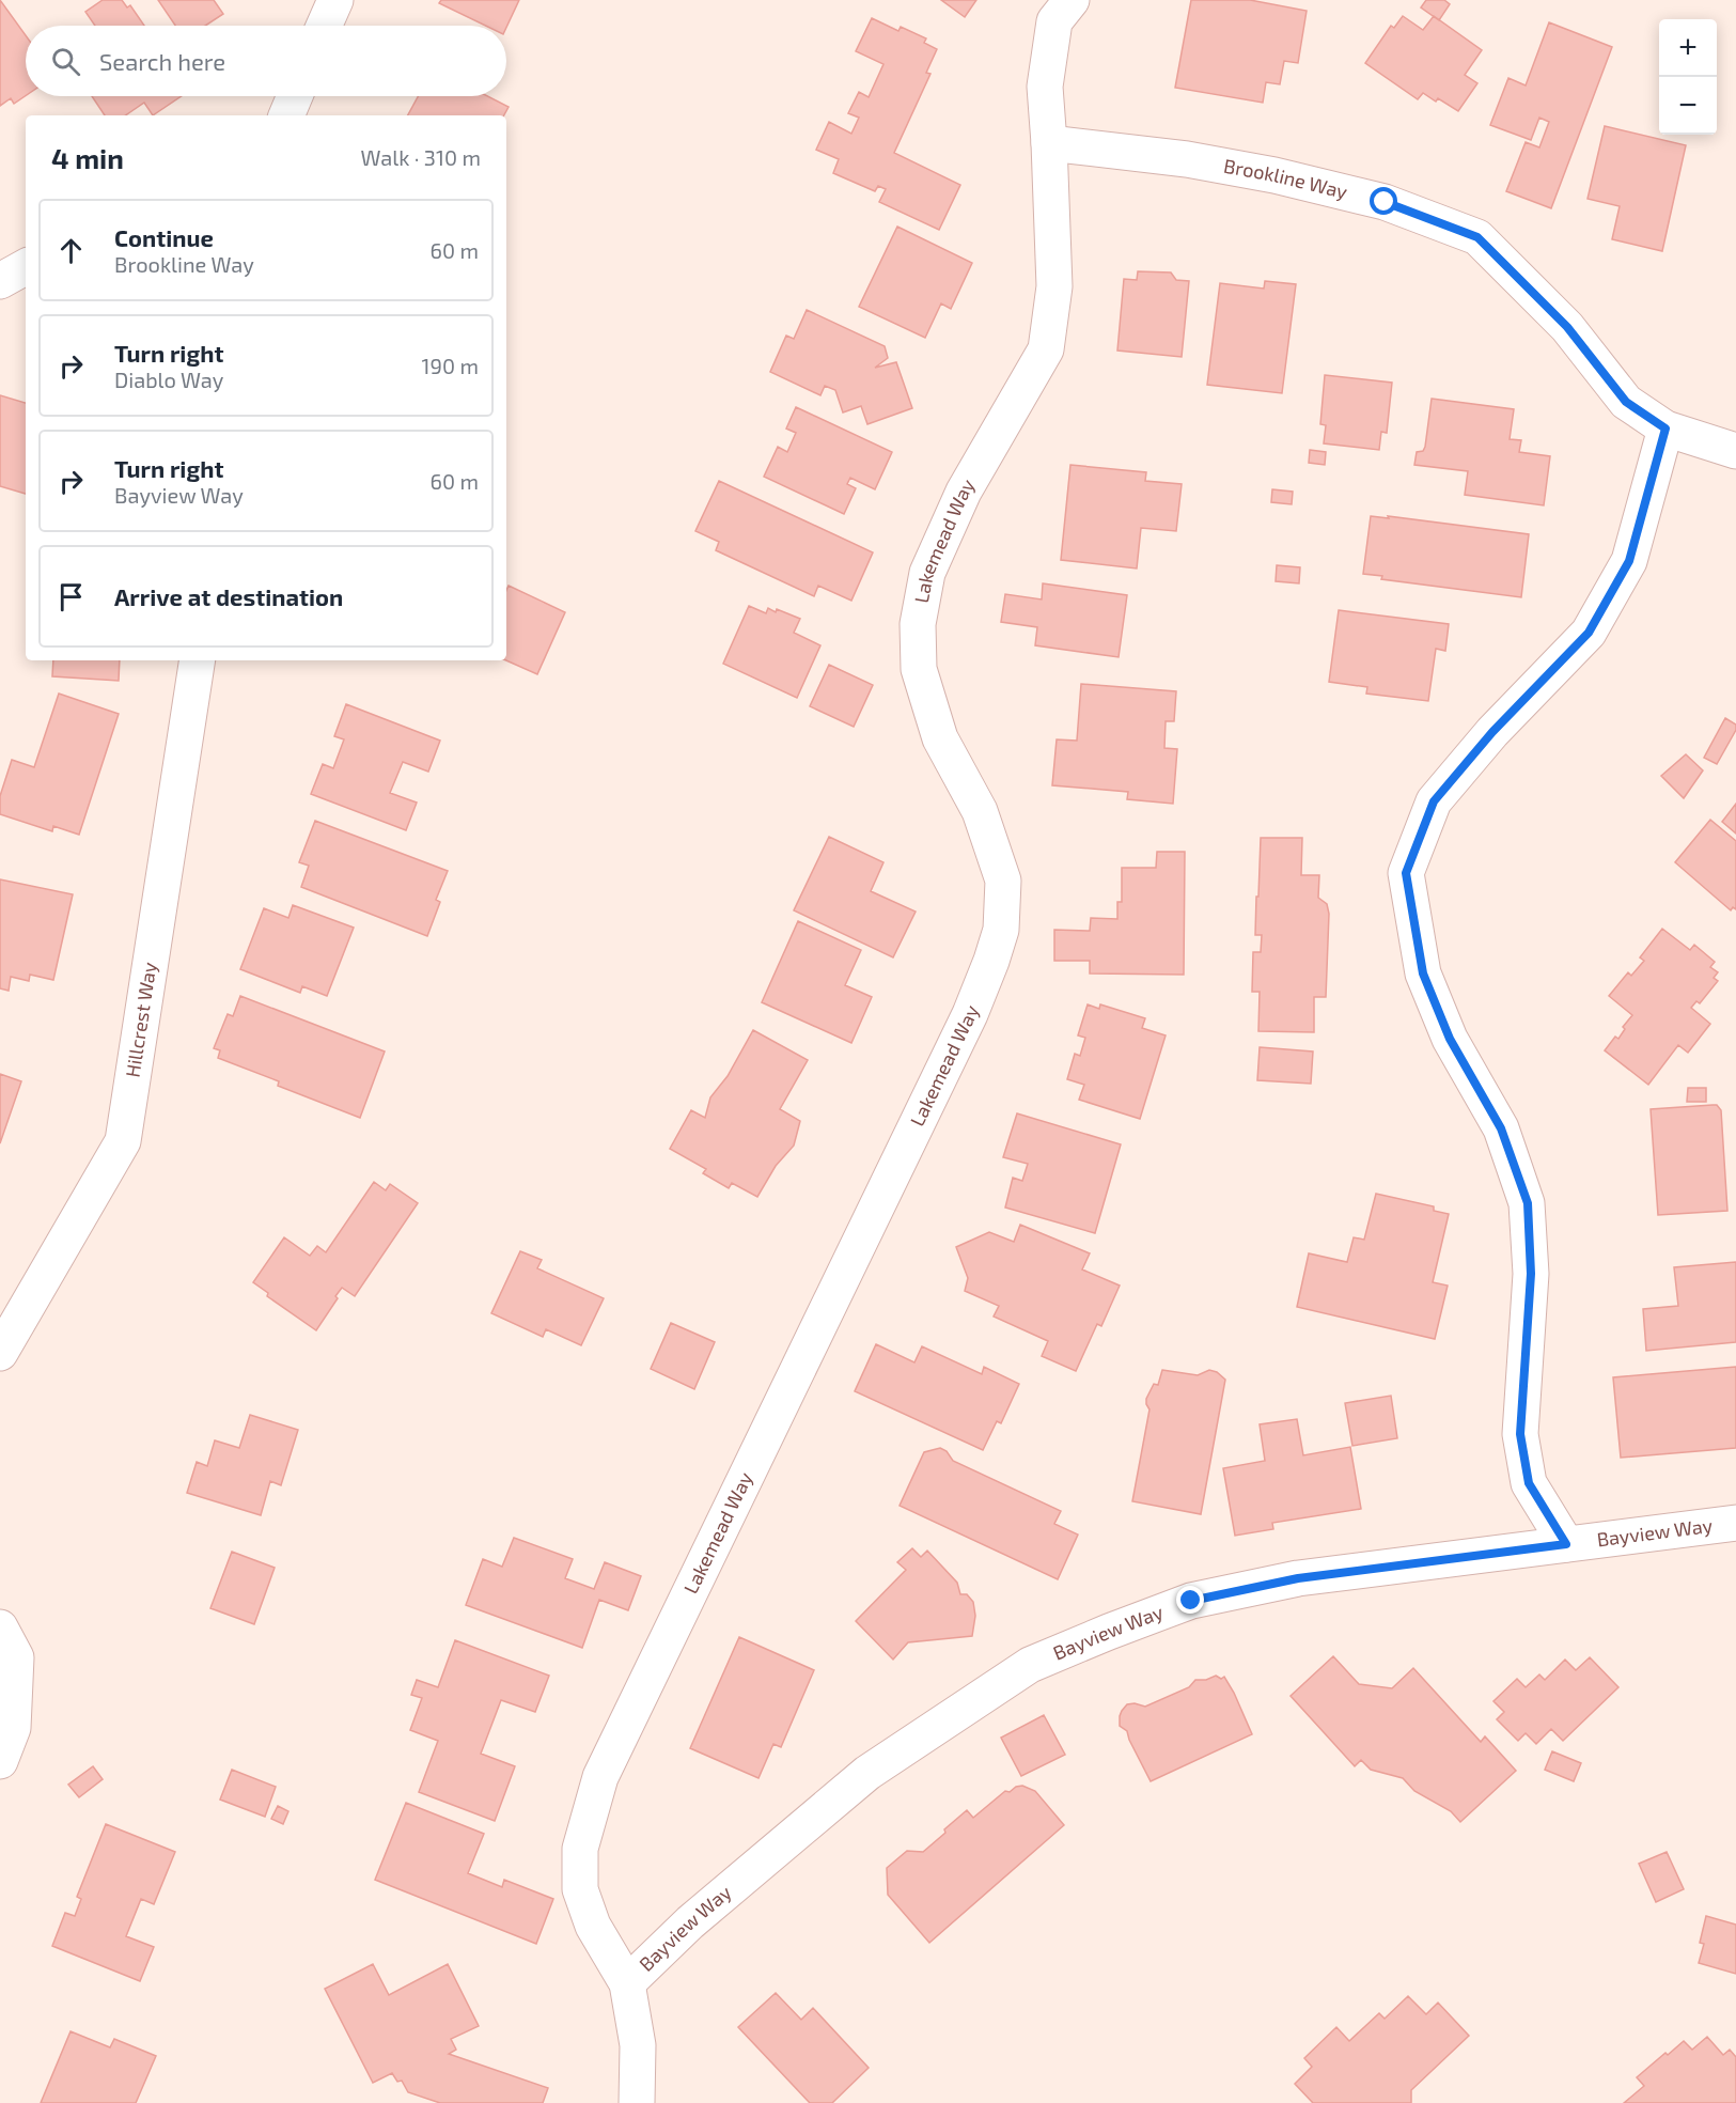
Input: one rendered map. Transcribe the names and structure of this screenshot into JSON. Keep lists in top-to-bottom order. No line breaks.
{"streets":{"street":["Brookline Way","Lakemead Way","Hillcrest Way","Bayview Way"]},"crossings":[["Brookline Way","Lakemead Way"],["Lakemead Way","Bayview Way"]],"page":{"map_buttons":["+","−"],"search":"Search here","heading":["4 min","Walk · 310 m"],"list":[["Continue","Brookline Way","60 m"],["Turn right","Diablo Way","190 m"],["Turn right","Bayview Way","60 m"],"Arrive at destination"]}}
